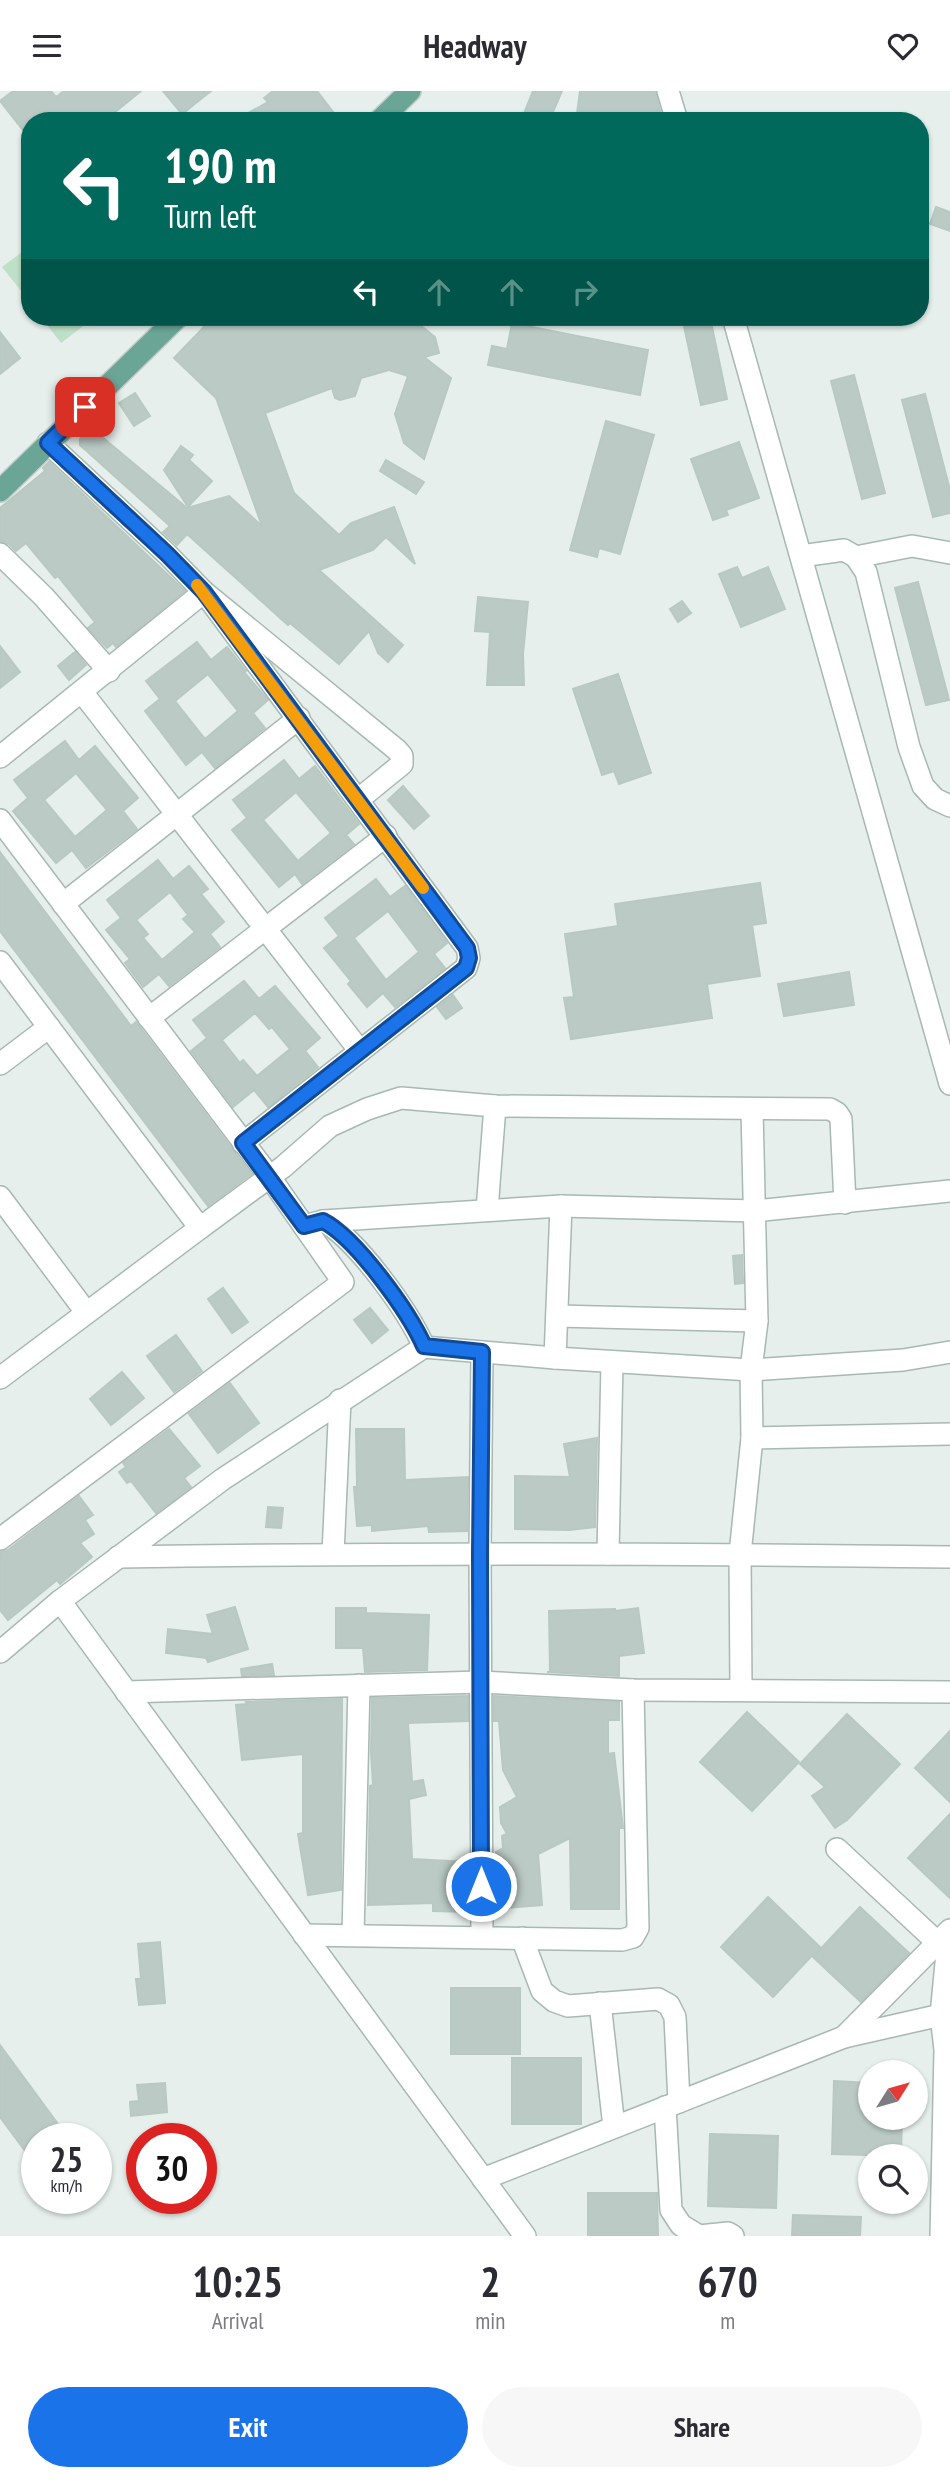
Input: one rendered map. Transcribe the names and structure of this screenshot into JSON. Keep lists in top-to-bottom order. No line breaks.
{"north":"top right","page":{"header":"Headway","turn":["190 m","Turn left"],"speed":"25 km/h","limit":"30","eta":["10:25","Arrival","2","min","670","m"],"buttons":["Exit","Share"]}}
